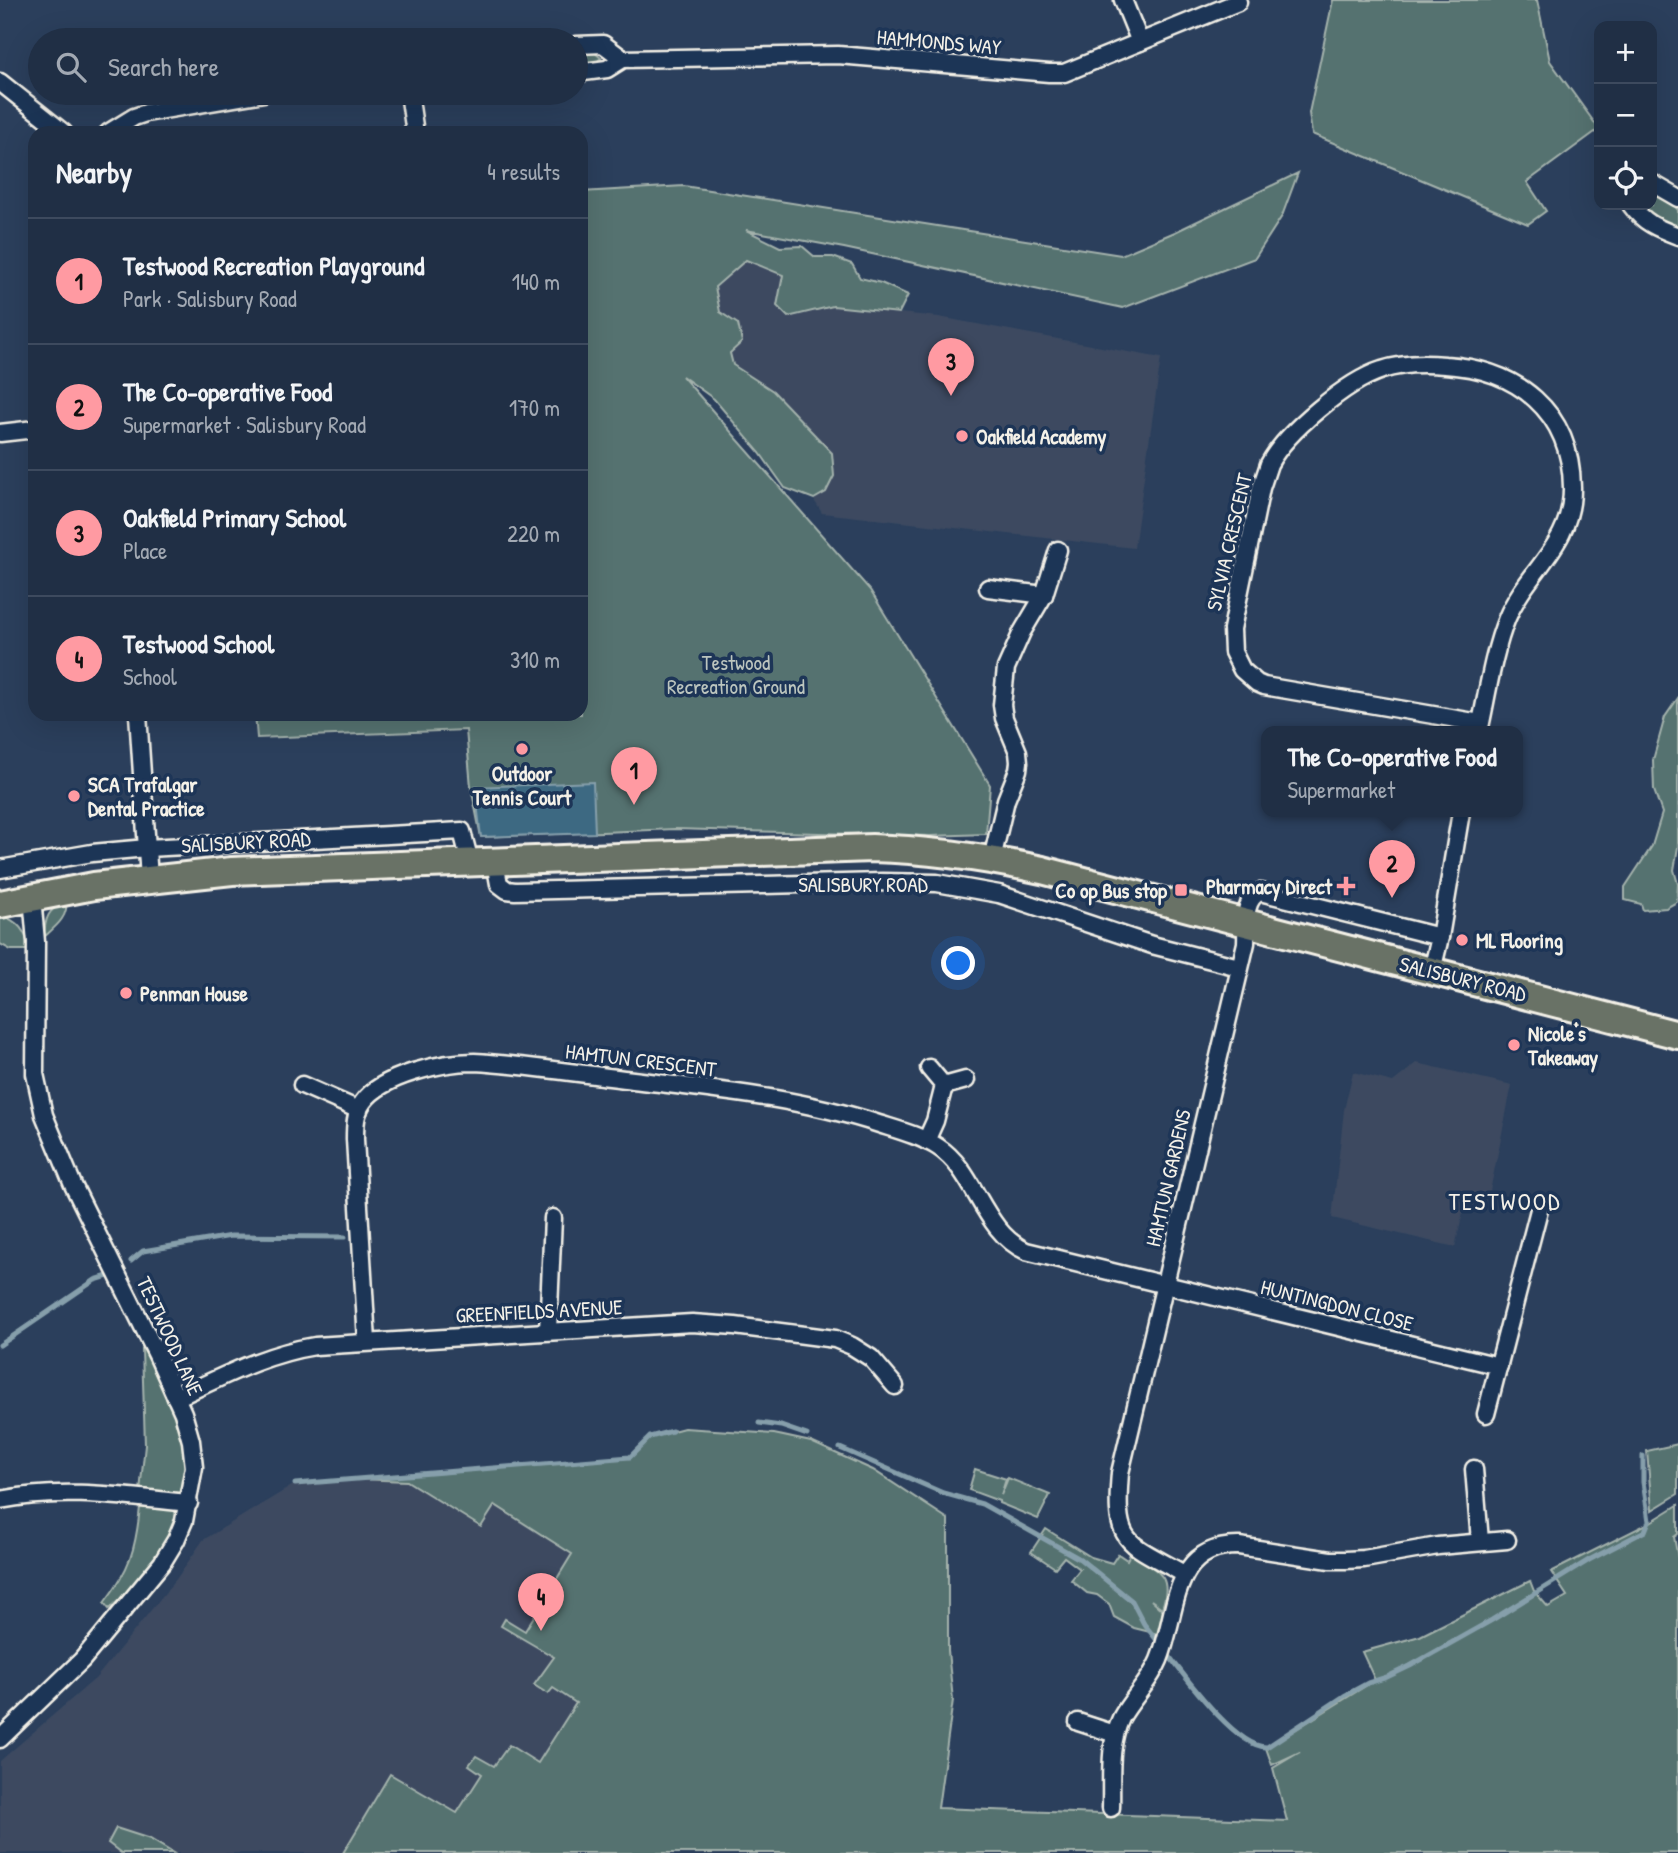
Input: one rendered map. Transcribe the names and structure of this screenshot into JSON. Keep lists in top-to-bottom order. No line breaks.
{"streets":{"main road":["SALISBURY ROAD"],"street":["HAMMONDS WAY","SYLVIA CRESCENT","HAMTUN CRESCENT","HAMTUN GARDENS","HUNTINGDON CLOSE","GREENFIELDS AVENUE","TESTWOOD LANE"]},"crossings":[["SALISBURY ROAD","HAMTUN GARDENS"],["SALISBURY ROAD","TESTWOOD LANE"],["HAMTUN CRESCENT","HAMTUN GARDENS"],["HAMTUN CRESCENT","HUNTINGDON CLOSE"],["HAMTUN GARDENS","HUNTINGDON CLOSE"],["GREENFIELDS AVENUE","TESTWOOD LANE"]],"districts":["TESTWOOD"],"parks":["Testwood Recreation Ground"],"places":{"other":["Oakfield Academy","Outdoor Tennis Court","SCA Trafalgar Dental Practice","ML Flooring","Penman House","Nicole's Takeaway"],"health":["Pharmacy Direct"],"transit":["Co op Bus stop"]},"page":{"map_buttons":["+","−"],"search":"Search here","heading":["Nearby","4 results"],"list":[{"mark":"1","name":"Testwood Recreation Playground","note":"Park · Salisbury Road","value":"140 m"},{"mark":"2","name":"The Co-operative Food","note":"Supermarket · Salisbury Road","value":"170 m"},{"mark":"3","name":"Oakfield Primary School","note":"Place","value":"220 m"},{"mark":"4","name":"Testwood School","note":"School","value":"310 m"}],"pins":["3","1","2","4"],"popup":["The Co-operative Food","Supermarket"]}}
